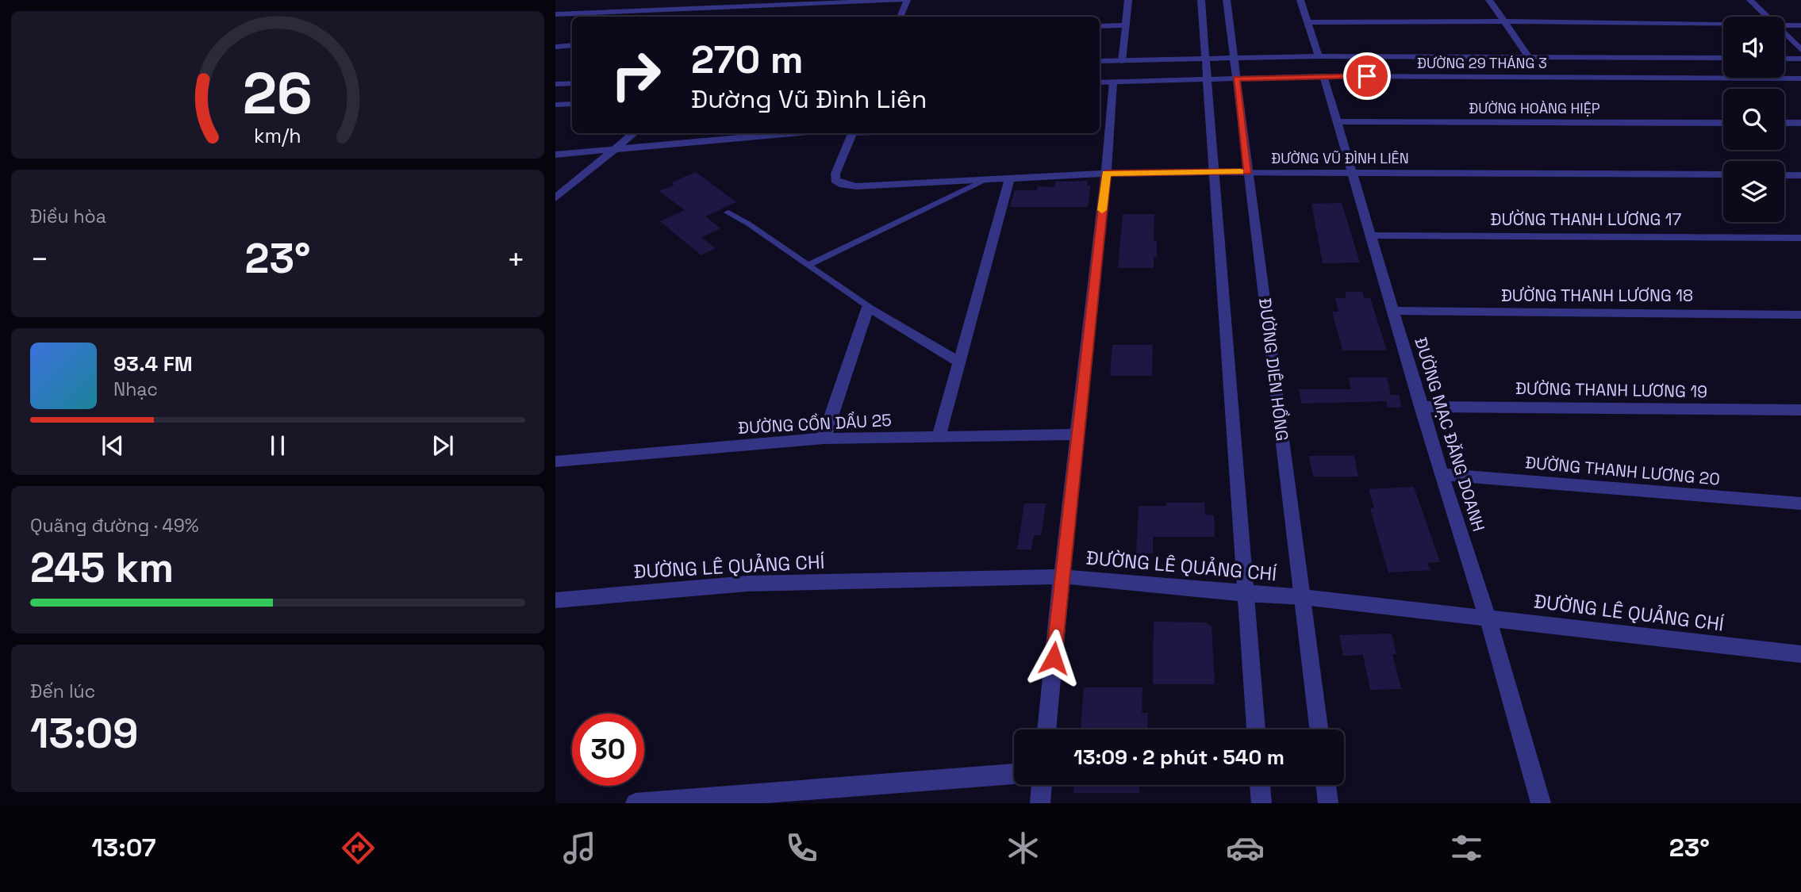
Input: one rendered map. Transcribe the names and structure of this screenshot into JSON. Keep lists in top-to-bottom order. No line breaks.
{"streets":{"street":["ĐƯỜNG 29 THÁNG 3","ĐƯỜNG HOÀNG HIỆP","ĐƯỜNG VŨ ĐÌNH LIÊN","ĐƯỜNG THANH LƯƠNG 17","ĐƯỜNG THANH LƯƠNG 18","ĐƯỜNG DIÊN HỒNG","ĐƯỜNG THANH LƯƠNG 19","ĐƯỜNG CỒN DẦU 25","ĐƯỜNG MẠC ĐĂNG DOANH","ĐƯỜNG THANH LƯƠNG 20","ĐƯỜNG LÊ QUẢNG CHÍ"]},"crossings":[["ĐƯỜNG 29 THÁNG 3","ĐƯỜNG DIÊN HỒNG"],["ĐƯỜNG 29 THÁNG 3","ĐƯỜNG MẠC ĐĂNG DOANH"],["ĐƯỜNG HOÀNG HIỆP","ĐƯỜNG MẠC ĐĂNG DOANH"],["ĐƯỜNG VŨ ĐÌNH LIÊN","ĐƯỜNG DIÊN HỒNG"],["ĐƯỜNG VŨ ĐÌNH LIÊN","ĐƯỜNG MẠC ĐĂNG DOANH"],["ĐƯỜNG THANH LƯƠNG 17","ĐƯỜNG MẠC ĐĂNG DOANH"],["ĐƯỜNG THANH LƯƠNG 18","ĐƯỜNG MẠC ĐĂNG DOANH"],["ĐƯỜNG DIÊN HỒNG","ĐƯỜNG LÊ QUẢNG CHÍ"],["ĐƯỜNG THANH LƯƠNG 19","ĐƯỜNG MẠC ĐĂNG DOANH"],["ĐƯỜNG MẠC ĐĂNG DOANH","ĐƯỜNG THANH LƯƠNG 20"],["ĐƯỜNG MẠC ĐĂNG DOANH","ĐƯỜNG LÊ QUẢNG CHÍ"]],"page":{"turn":["270 m","Đường Vũ Đình Liên"],"tile":["Điều hòa",["Quãng đường · 49%","245 km"],["Đến lúc","13:09"]],"heat":["−","23°","+"],"song":["93.4 FM","Nhạc"],"limit":"30","trip":"13:09 · 2 phút · 540 m","tabs":["13:07","23°"],"gauge":["26","km/h"]}}
